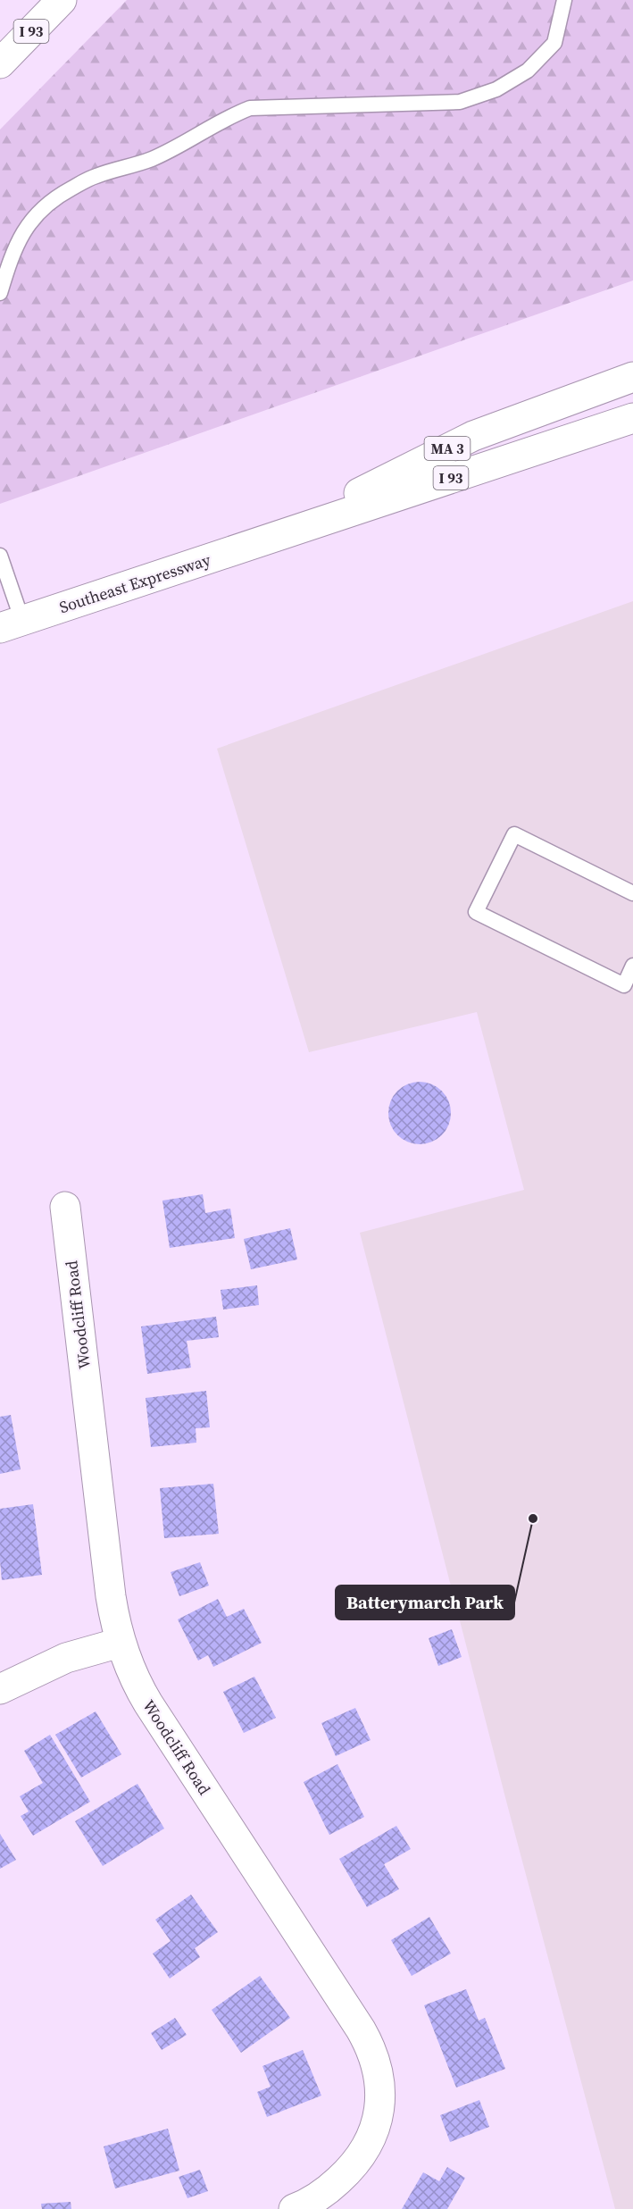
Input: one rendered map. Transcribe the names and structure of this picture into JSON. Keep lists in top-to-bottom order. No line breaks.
{"streets":{"main road":["I 93","MA 3","Southeast Expressway","Woodcliff Road"]},"crossings":[["I 93","MA 3"],["I 93","Southeast Expressway"],["MA 3","Southeast Expressway"]],"places":["Batterymarch Park"]}
